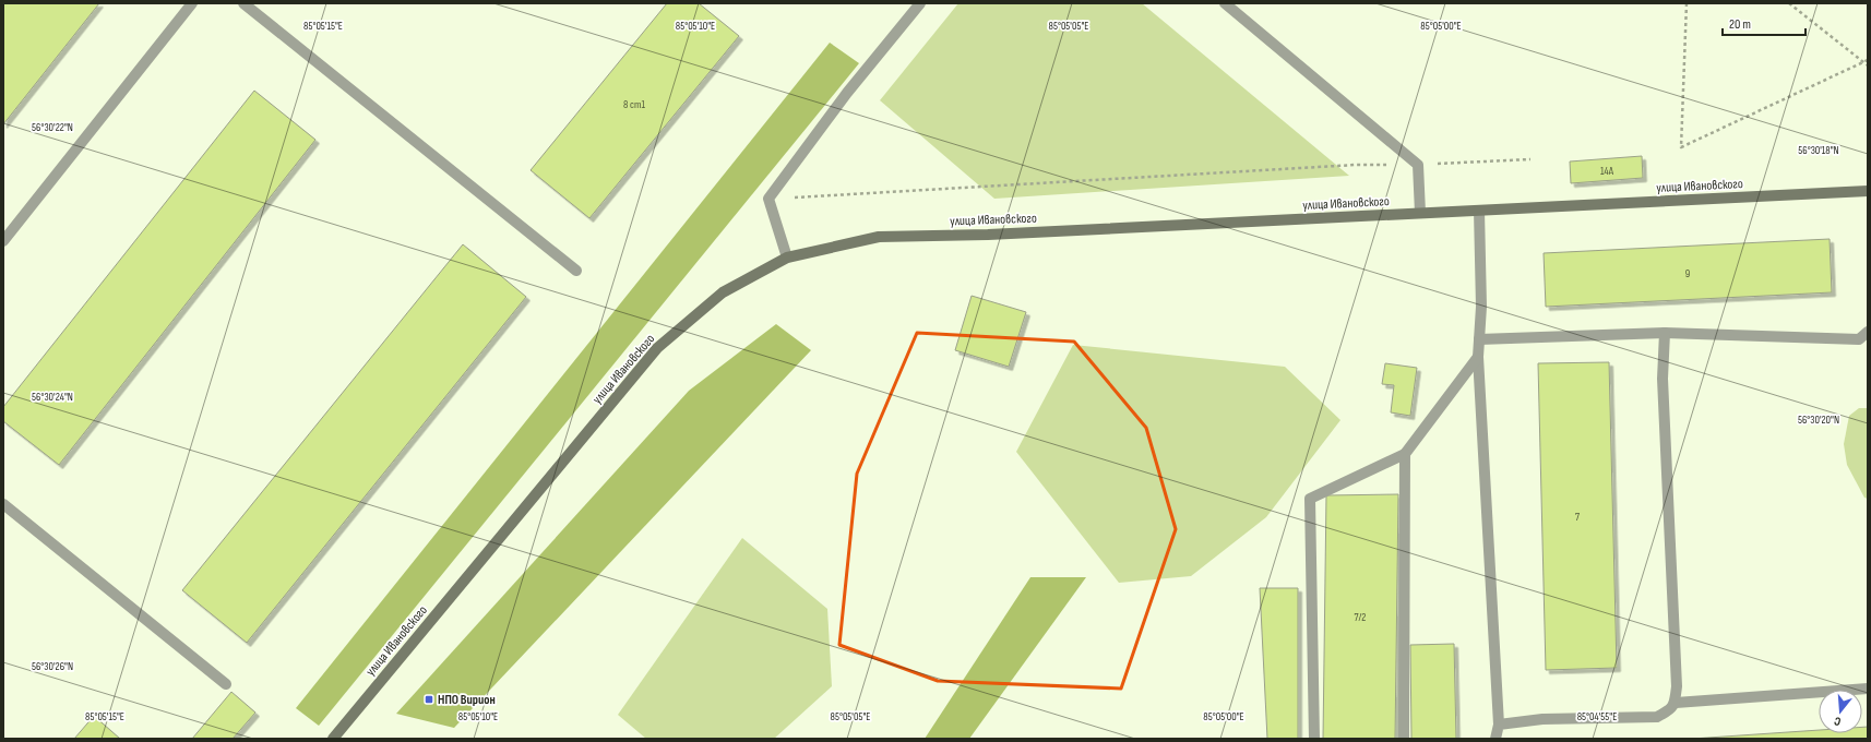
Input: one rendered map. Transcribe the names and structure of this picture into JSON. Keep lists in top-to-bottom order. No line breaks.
{"streets":{"main road":["улица Ивановского"]},"places":{"transit":["НПО Вирион"]},"house_numbers":["8 ст1","14А","9","7","7/2"],"scale_bar":"20 m","north":"bottom","coordinates":["85°05'15\"E","85°05'10\"E","85°05'05\"E","85°05'00\"E","56°30'22\"N","56°30'18\"N","56°30'24\"N","56°30'20\"N","56°30'26\"N","85°04'55\"E"]}
